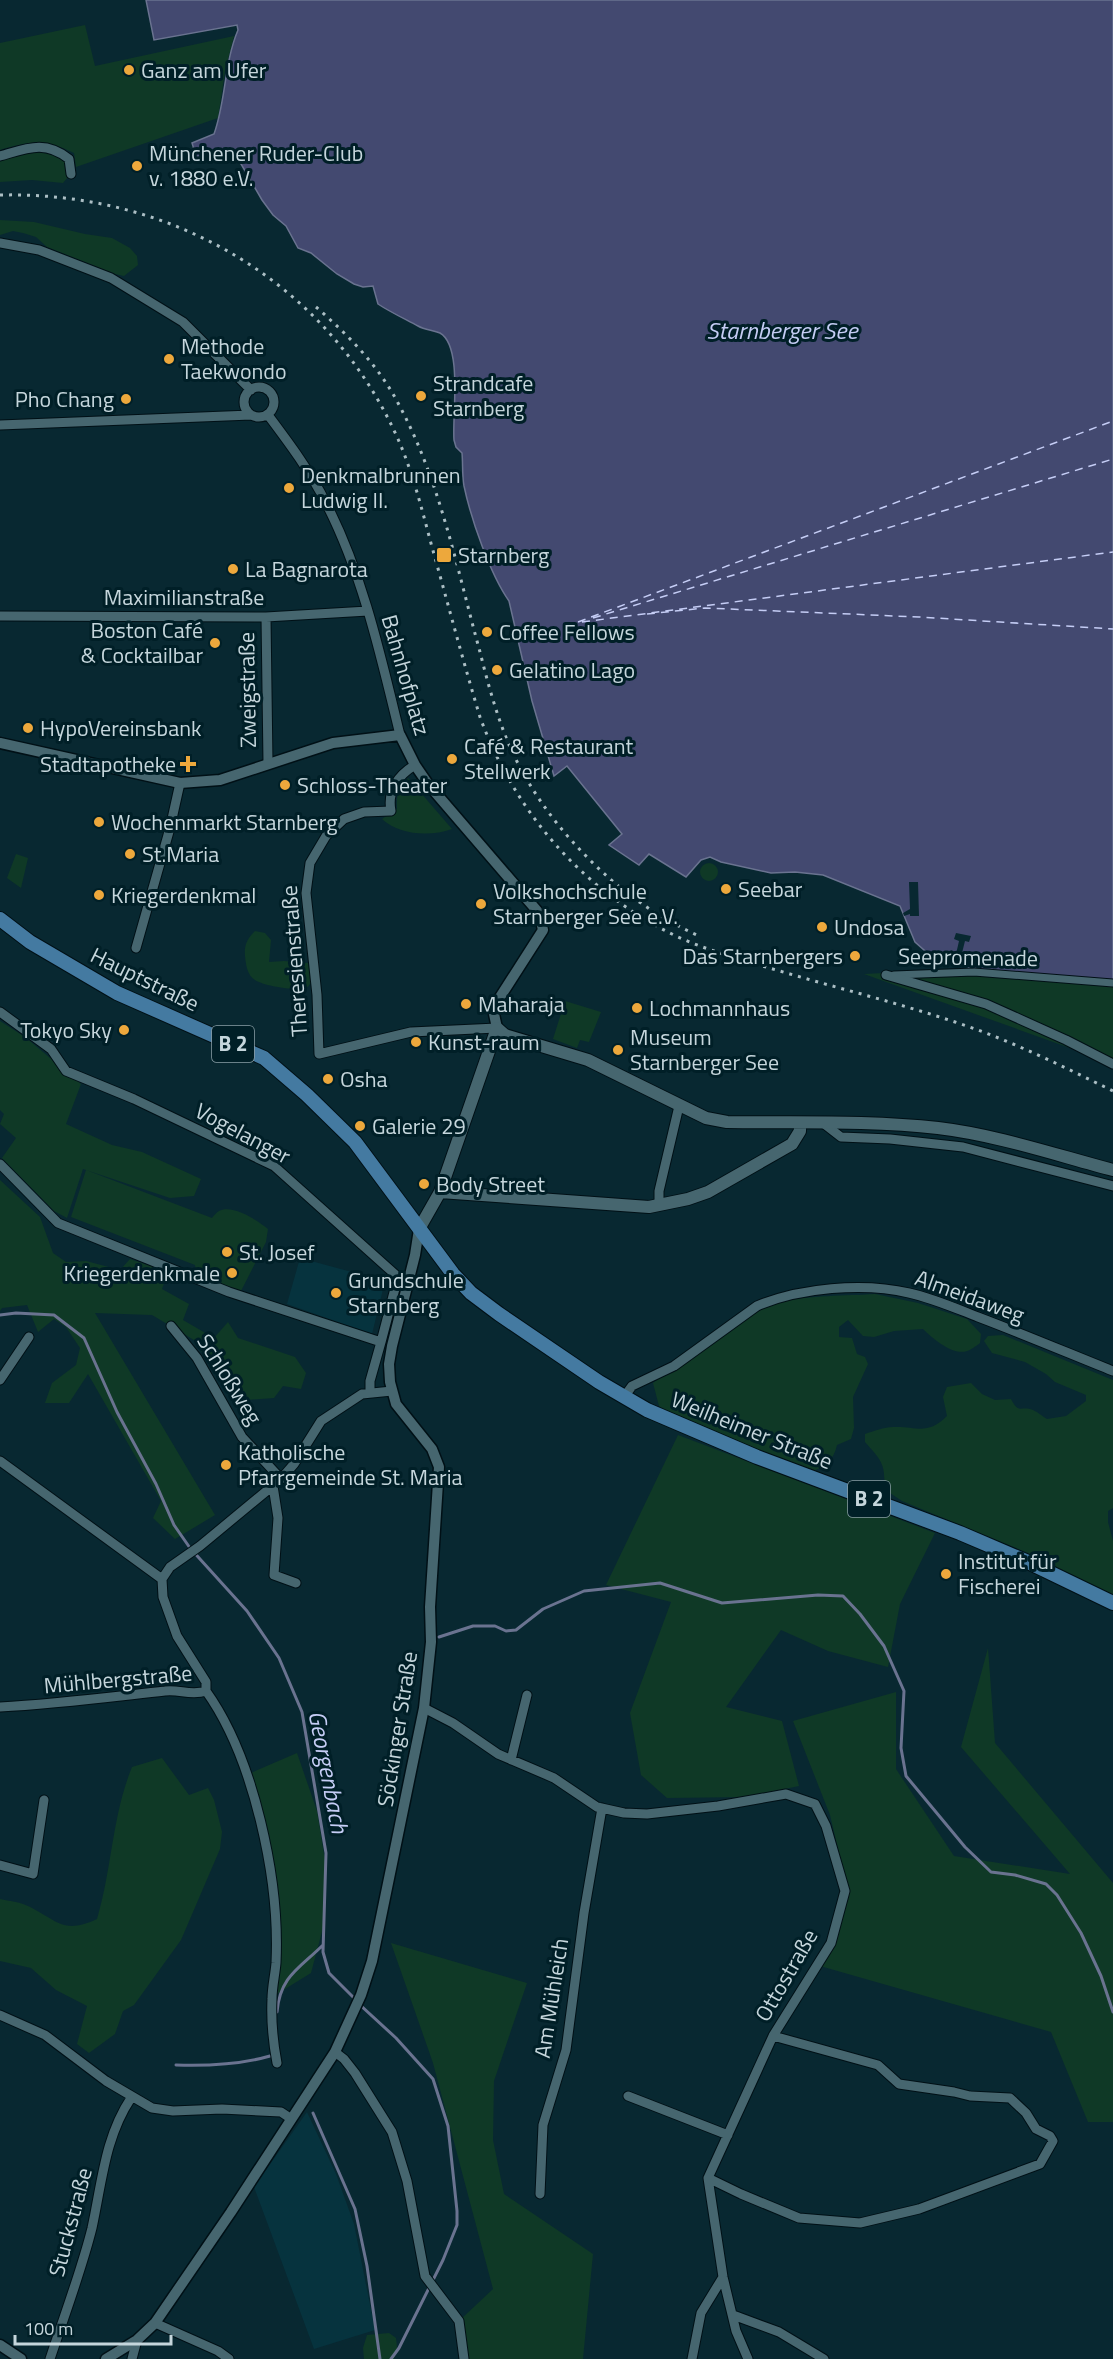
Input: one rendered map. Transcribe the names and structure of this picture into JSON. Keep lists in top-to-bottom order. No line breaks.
{"streets":{"main road":["Hauptstraße","B 2","Weilheimer Straße"],"street":["Maximilianstraße","Bahnhofplatz","Zweigstraße","Seepromenade","Theresienstraße","Vogelanger","Almeidaweg","Schloßweg","Mühlbergstraße","Söckinger Straße","Ottostraße","Am Mühleich","Stuckstraße"]},"crossings":[["Maximilianstraße","Bahnhofplatz"],["Maximilianstraße","Zweigstraße"],["Bahnhofplatz","Theresienstraße"],["Hauptstraße","Weilheimer Straße"],["Hauptstraße","Söckinger Straße"],["Almeidaweg","Weilheimer Straße"],["Weilheimer Straße","Söckinger Straße"],["Söckinger Straße","Ottostraße"],["Ottostraße","Am Mühleich"]],"water":["Starnberger See","Georgenbach"],"places":{"other":["Ganz am Ufer","Münchener Ruder-Club v. 1880 e.V.","Methode Taekwondo","Strandcafe Starnberg","Pho Chang","Denkmalbrunnen Ludwig II.","La Bagnarota","Coffee Fellows","Boston Café & Cocktailbar","Gelatino Lago","HypoVereinsbank","Café & Restaurant Stellwerk","Schloss-Theater","Wochenmarkt Starnberg","St.Maria","Seebar","Kriegerdenkmal","Volkshochschule Starnberger See e.V.","Undosa","Das Starnbergers","Maharaja","Lochmannhaus","Tokyo Sky","Kunst-raum","Museum Starnberger See","Osha","Galerie 29","Body Street","St. Josef","Kriegerdenkmale","Grundschule Starnberg","Katholische Pfarrgemeinde St. Maria","Institut für Fischerei"],"transit":["Starnberg"],"health":["Stadtapotheke"]},"scale_bar":"100 m"}
